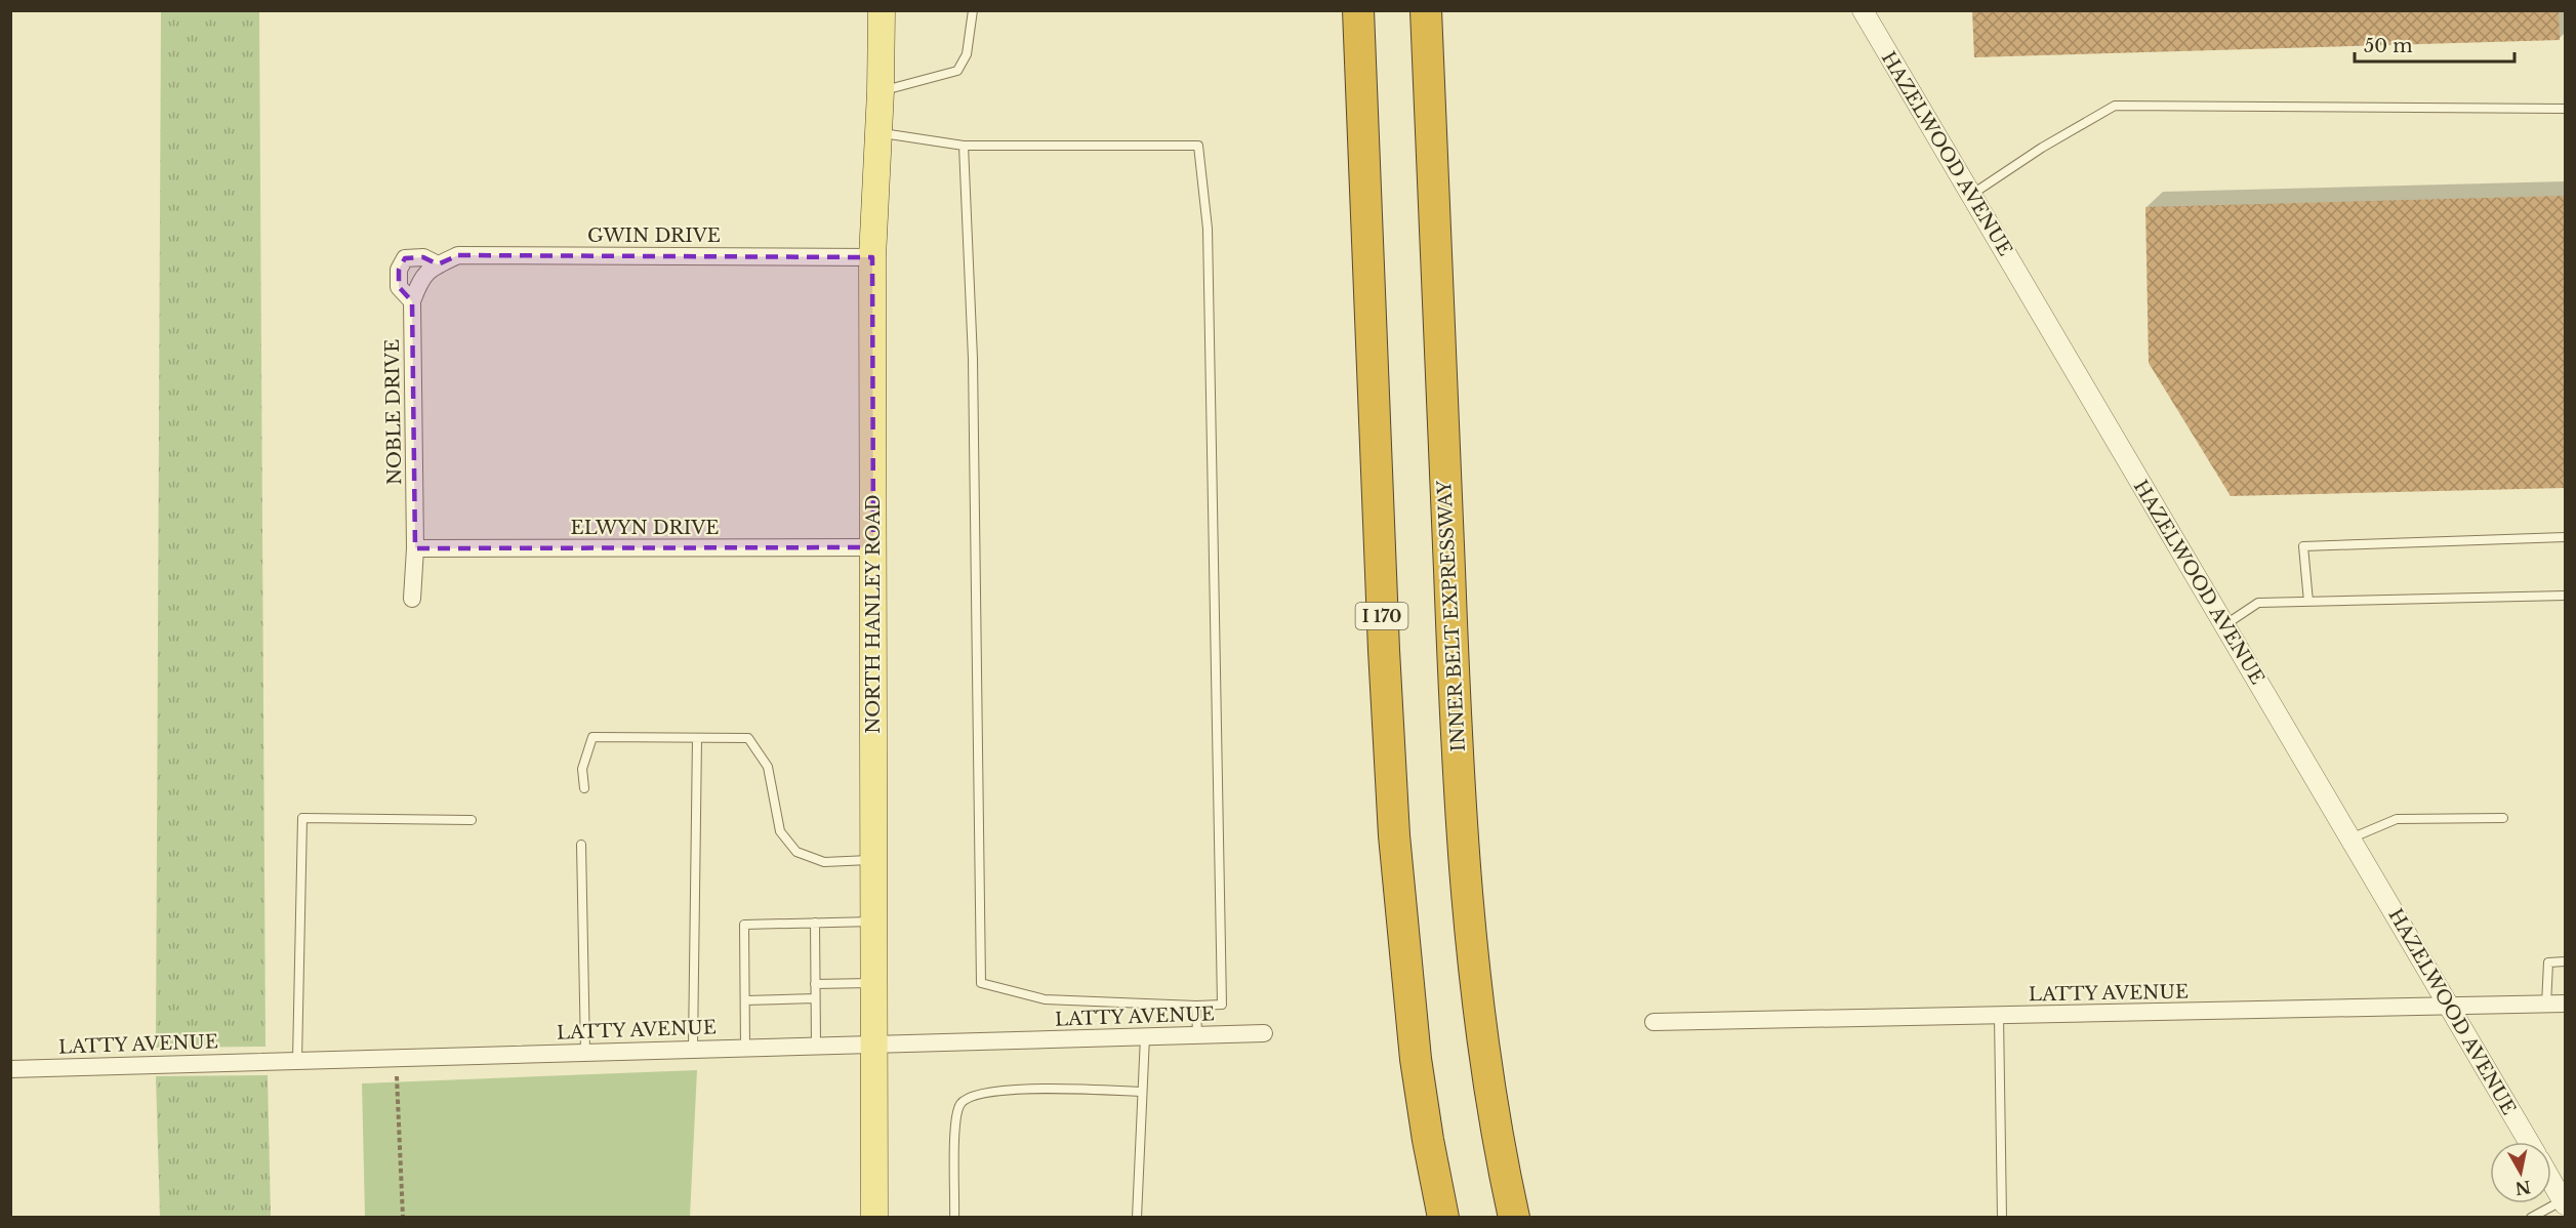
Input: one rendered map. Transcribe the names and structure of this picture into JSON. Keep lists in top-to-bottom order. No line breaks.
{"streets":{"highway":["I 170","INNER BELT EXPRESSWAY"],"main road":["NORTH HANLEY ROAD"],"street":["HAZELWOOD AVENUE","GWIN DRIVE","NOBLE DRIVE","ELWYN DRIVE","LATTY AVENUE"]},"crossings":[["HAZELWOOD AVENUE","LATTY AVENUE"],["GWIN DRIVE","NOBLE DRIVE"],["GWIN DRIVE","NORTH HANLEY ROAD"],["NOBLE DRIVE","ELWYN DRIVE"],["ELWYN DRIVE","NORTH HANLEY ROAD"],["NORTH HANLEY ROAD","LATTY AVENUE"]],"scale_bar":"50 m","north":"bottom"}
